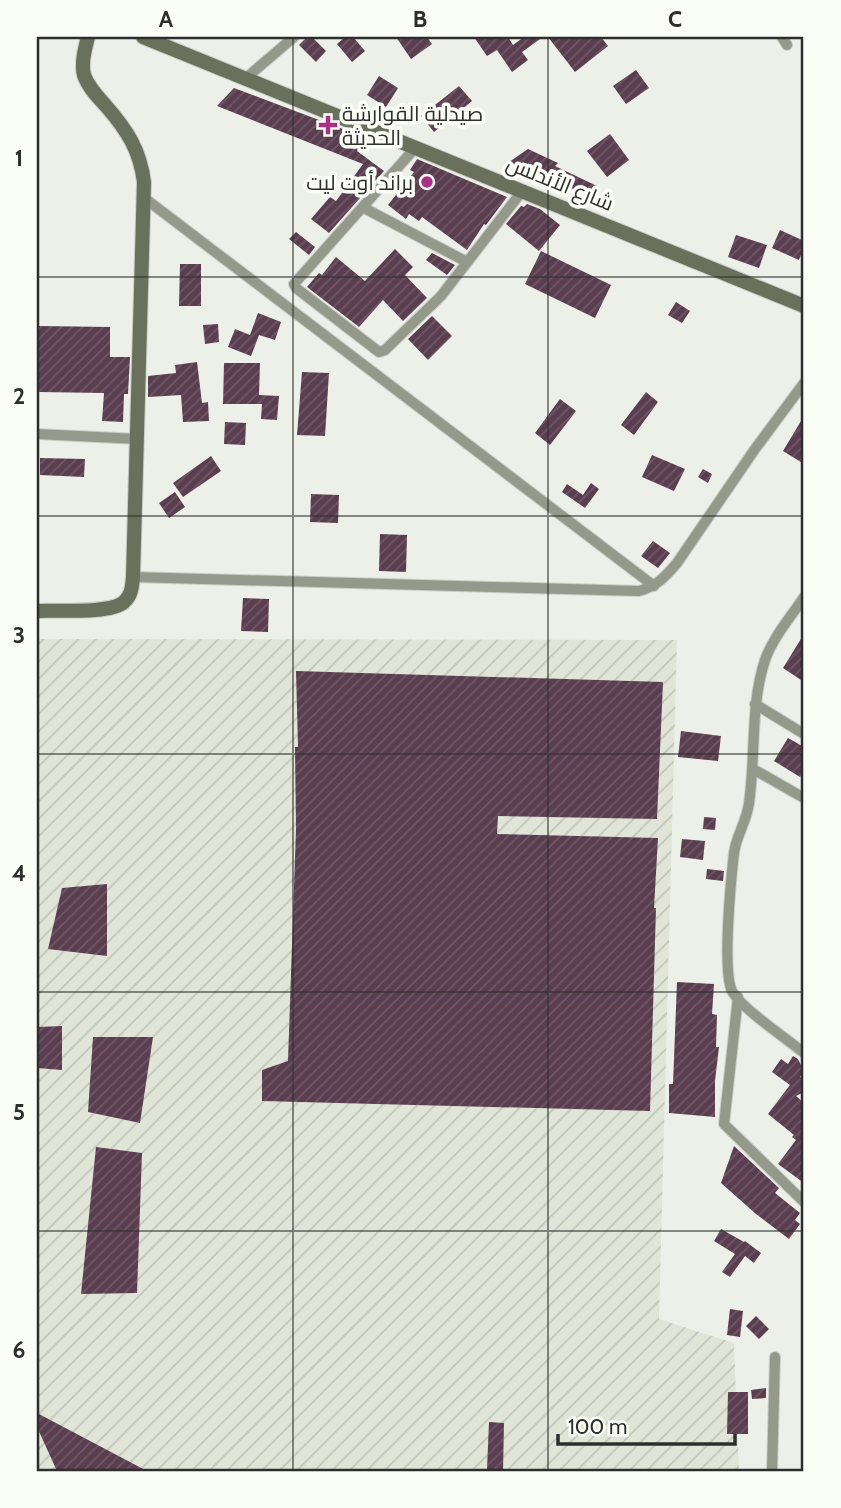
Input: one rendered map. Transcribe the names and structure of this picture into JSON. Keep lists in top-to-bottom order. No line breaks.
{"streets":{"main road":["شارع الأندلس"]},"places":{"health":["صيدلية القوارشة الحديثة"],"other":["براند أوت ليت"]},"scale_bar":"100 m","grid":{"columns":["A","B","C"],"rows":["1","2","3","4","5","6"]}}
